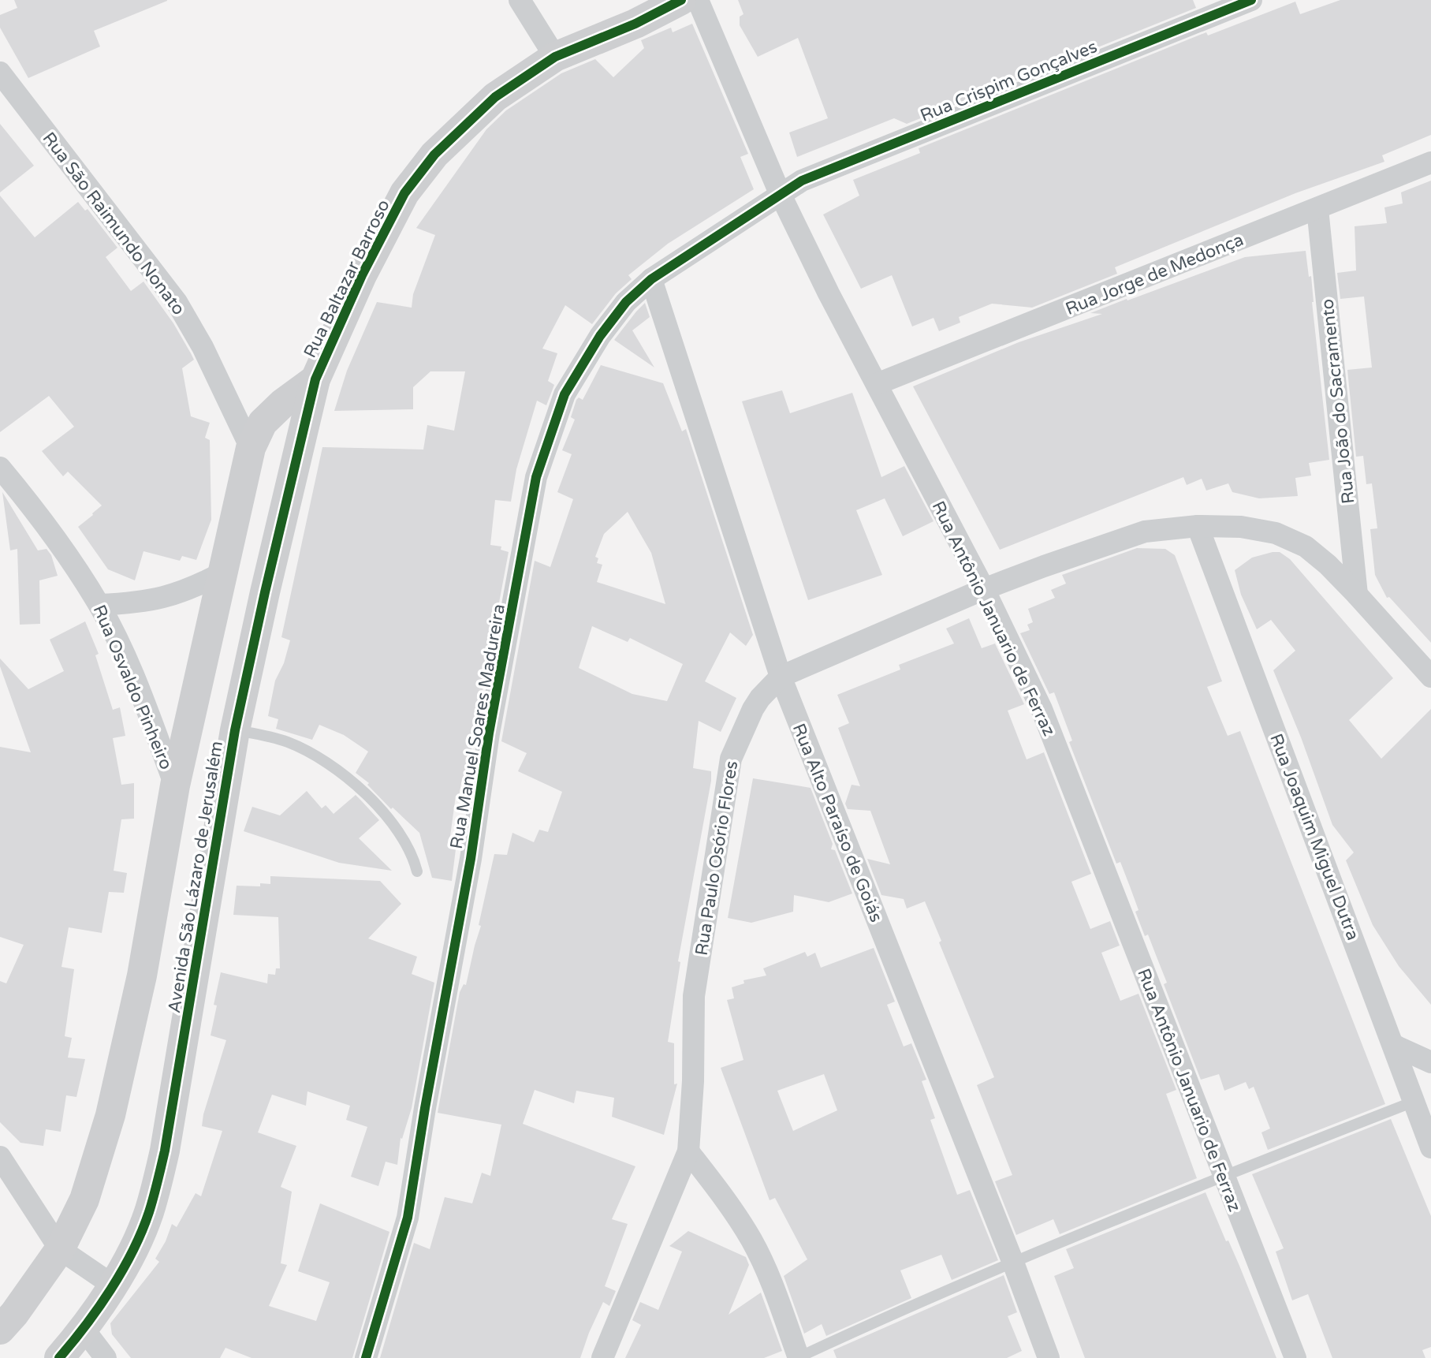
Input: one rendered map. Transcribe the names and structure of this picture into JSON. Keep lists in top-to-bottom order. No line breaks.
{"streets":{"street":["Rua Crispim Gonçalves","Rua São Raimundo Nonato","Rua Jorge de Medonça","Rua Baltazar Barroso","Rua João do Sacramento","Rua Antônio Januario de Ferraz","Rua Osvaldo Pinheiro","Rua Manuel Soares Madureira","Rua Alto Paraíso de Goiás","Rua Joaquim Miguel Dutra","Rua Paulo Osório Flores","Avenida São Lázaro de Jerusalém"]},"crossings":[["Rua Crispim Gonçalves","Rua Antônio Januario de Ferraz"],["Rua Crispim Gonçalves","Rua Manuel Soares Madureira"],["Rua São Raimundo Nonato","Avenida São Lázaro de Jerusalém"],["Rua Jorge de Medonça","Rua João do Sacramento"],["Rua Jorge de Medonça","Rua Antônio Januario de Ferraz"],["Rua Baltazar Barroso","Avenida São Lázaro de Jerusalém"],["Rua João do Sacramento","Rua Paulo Osório Flores"],["Rua Antônio Januario de Ferraz","Rua Manuel Soares Madureira"],["Rua Antônio Januario de Ferraz","Rua Paulo Osório Flores"],["Rua Osvaldo Pinheiro","Avenida São Lázaro de Jerusalém"],["Rua Manuel Soares Madureira","Rua Alto Paraíso de Goiás"],["Rua Alto Paraíso de Goiás","Rua Paulo Osório Flores"],["Rua Joaquim Miguel Dutra","Rua Paulo Osório Flores"]]}
